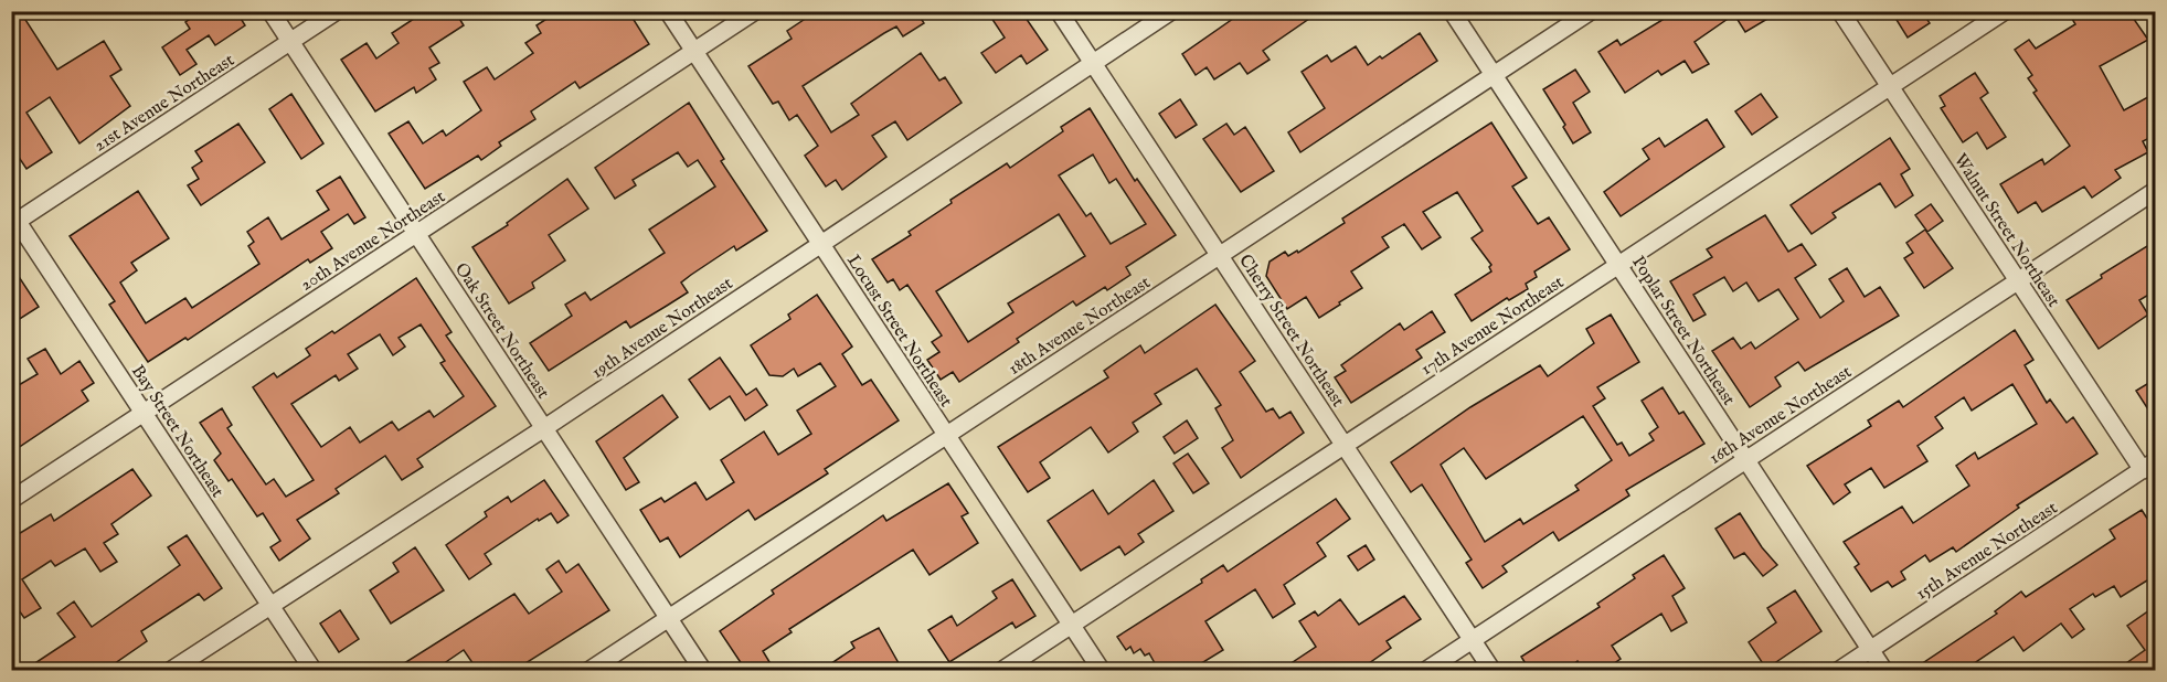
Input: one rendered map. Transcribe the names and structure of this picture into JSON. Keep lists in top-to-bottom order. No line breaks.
{"streets":{"street":["21st Avenue Northeast","Walnut Street Northeast","20th Avenue Northeast","18th Avenue Northeast","17th Avenue Northeast","19th Avenue Northeast","Oak Street Northeast","Locust Street Northeast","Cherry Street Northeast","Poplar Street Northeast","16th Avenue Northeast","Bay Street Northeast","15th Avenue Northeast"]},"crossings":[["21st Avenue Northeast","Oak Street Northeast"],["21st Avenue Northeast","Bay Street Northeast"],["Walnut Street Northeast","17th Avenue Northeast"],["Walnut Street Northeast","16th Avenue Northeast"],["Walnut Street Northeast","15th Avenue Northeast"],["20th Avenue Northeast","Oak Street Northeast"],["20th Avenue Northeast","Locust Street Northeast"],["20th Avenue Northeast","Bay Street Northeast"],["18th Avenue Northeast","Oak Street Northeast"],["18th Avenue Northeast","Locust Street Northeast"],["18th Avenue Northeast","Cherry Street Northeast"],["18th Avenue Northeast","Poplar Street Northeast"],["17th Avenue Northeast","Locust Street Northeast"],["17th Avenue Northeast","Cherry Street Northeast"],["17th Avenue Northeast","Poplar Street Northeast"],["19th Avenue Northeast","Oak Street Northeast"],["19th Avenue Northeast","Locust Street Northeast"],["19th Avenue Northeast","Cherry Street Northeast"],["19th Avenue Northeast","Bay Street Northeast"],["Cherry Street Northeast","16th Avenue Northeast"],["Poplar Street Northeast","16th Avenue Northeast"],["Poplar Street Northeast","15th Avenue Northeast"]]}
